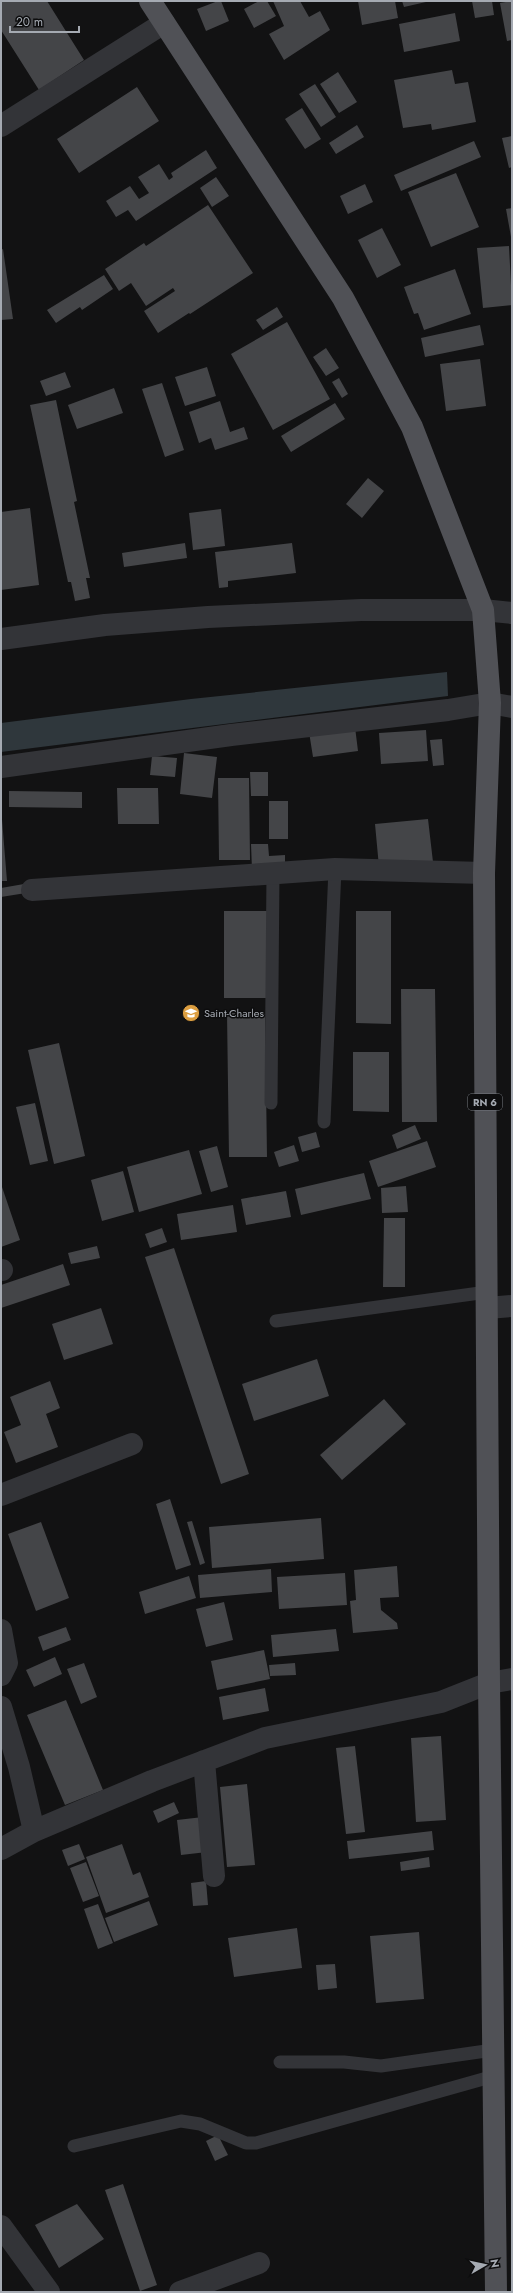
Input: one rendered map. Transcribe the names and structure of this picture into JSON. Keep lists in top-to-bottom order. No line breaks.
{"streets":{"main road":["RN 6"]},"places":{"school or university":["Saint-Charles"]},"scale_bar":"20 m","north":"right"}
